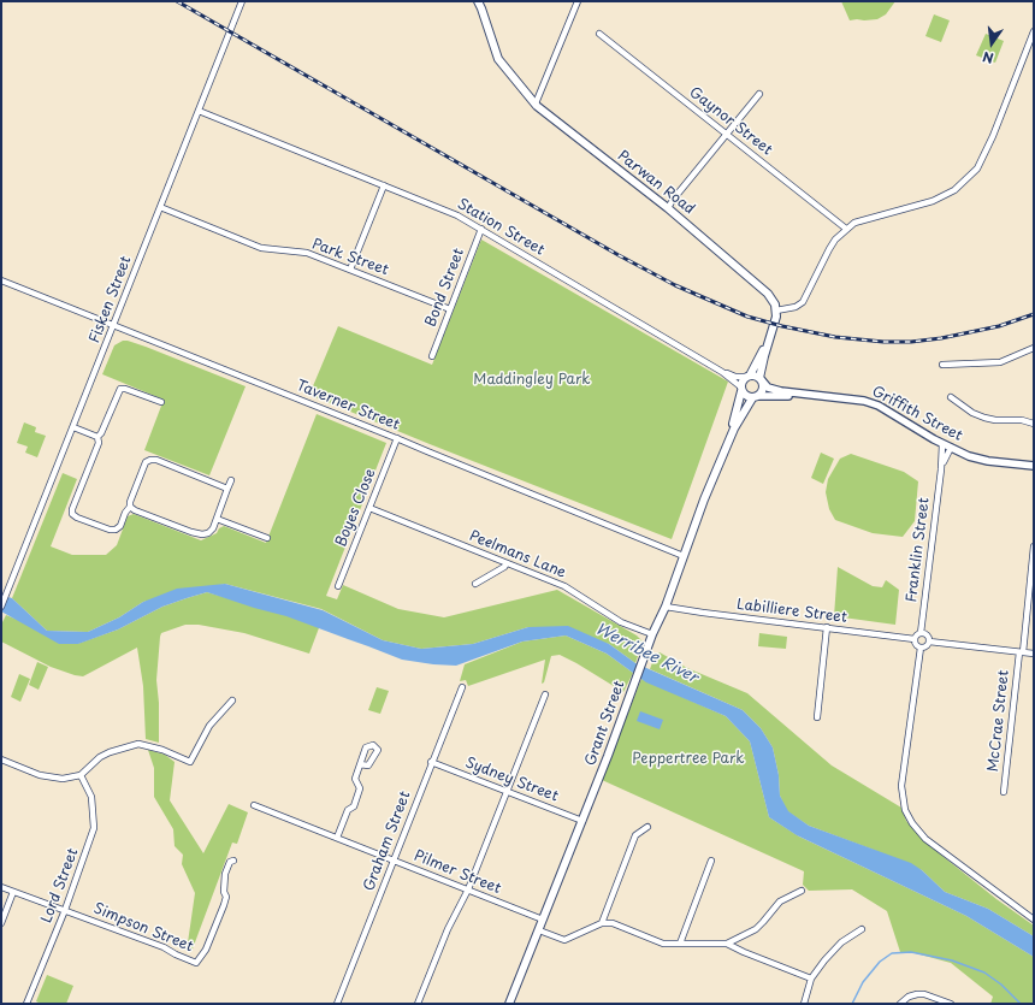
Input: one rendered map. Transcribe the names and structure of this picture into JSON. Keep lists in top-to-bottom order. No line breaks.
{"streets":{"main road":["Parwan Road","Grant Street"],"street":["Gaynor Street","Station Street","Park Street","Bond Street","Fisken Street","Taverner Street","Griffith Street","Boyes Close","Franklin Street","Peelmans Lane","Labilliere Street","McCrae Street","Sydney Street","Graham Street","Pilmer Street","Lord Street","Simpson Street"]},"crossings":[["Station Street","Bond Street"],["Station Street","Fisken Street"],["Station Street","Griffith Street"],["Station Street","Grant Street"],["Park Street","Bond Street"],["Park Street","Fisken Street"],["Fisken Street","Taverner Street"],["Taverner Street","Boyes Close"],["Taverner Street","Grant Street"],["Griffith Street","Franklin Street"],["Griffith Street","Grant Street"],["Boyes Close","Peelmans Lane"],["Franklin Street","Labilliere Street"],["Peelmans Lane","Grant Street"],["Labilliere Street","Grant Street"],["Grant Street","Sydney Street"],["Grant Street","Pilmer Street"],["Sydney Street","Graham Street"],["Graham Street","Pilmer Street"],["Lord Street","Simpson Street"]],"water":["Werribee River"],"parks":["Maddingley Park","Peppertree Park"],"north":"bottom"}
